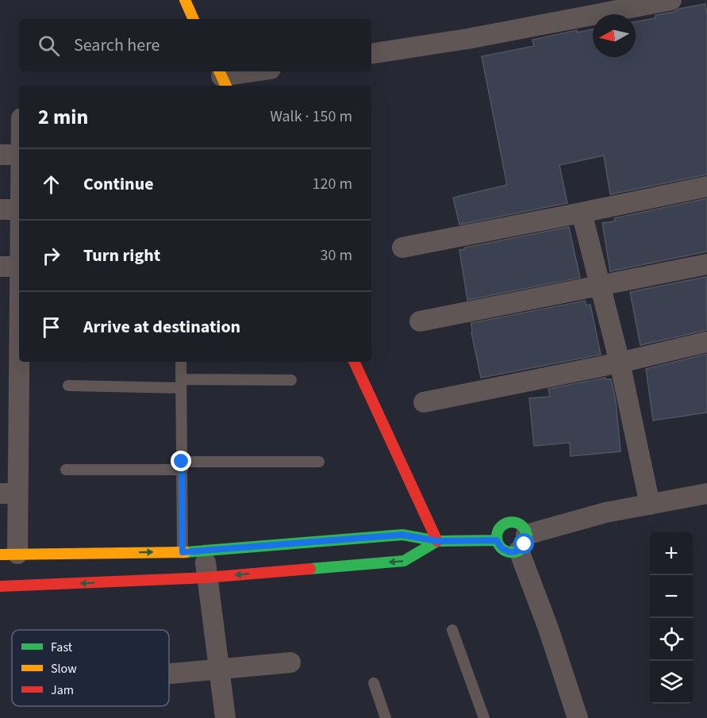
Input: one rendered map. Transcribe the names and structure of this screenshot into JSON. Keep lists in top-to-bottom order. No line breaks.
{"legend":["Fast","Slow","Jam"],"north":"left","page":{"search":"Search here","heading":["2 min","Walk · 150 m"],"list":[["Continue","120 m"],["Turn right","30 m"],"Arrive at destination"],"map_buttons":["+","−"]}}
